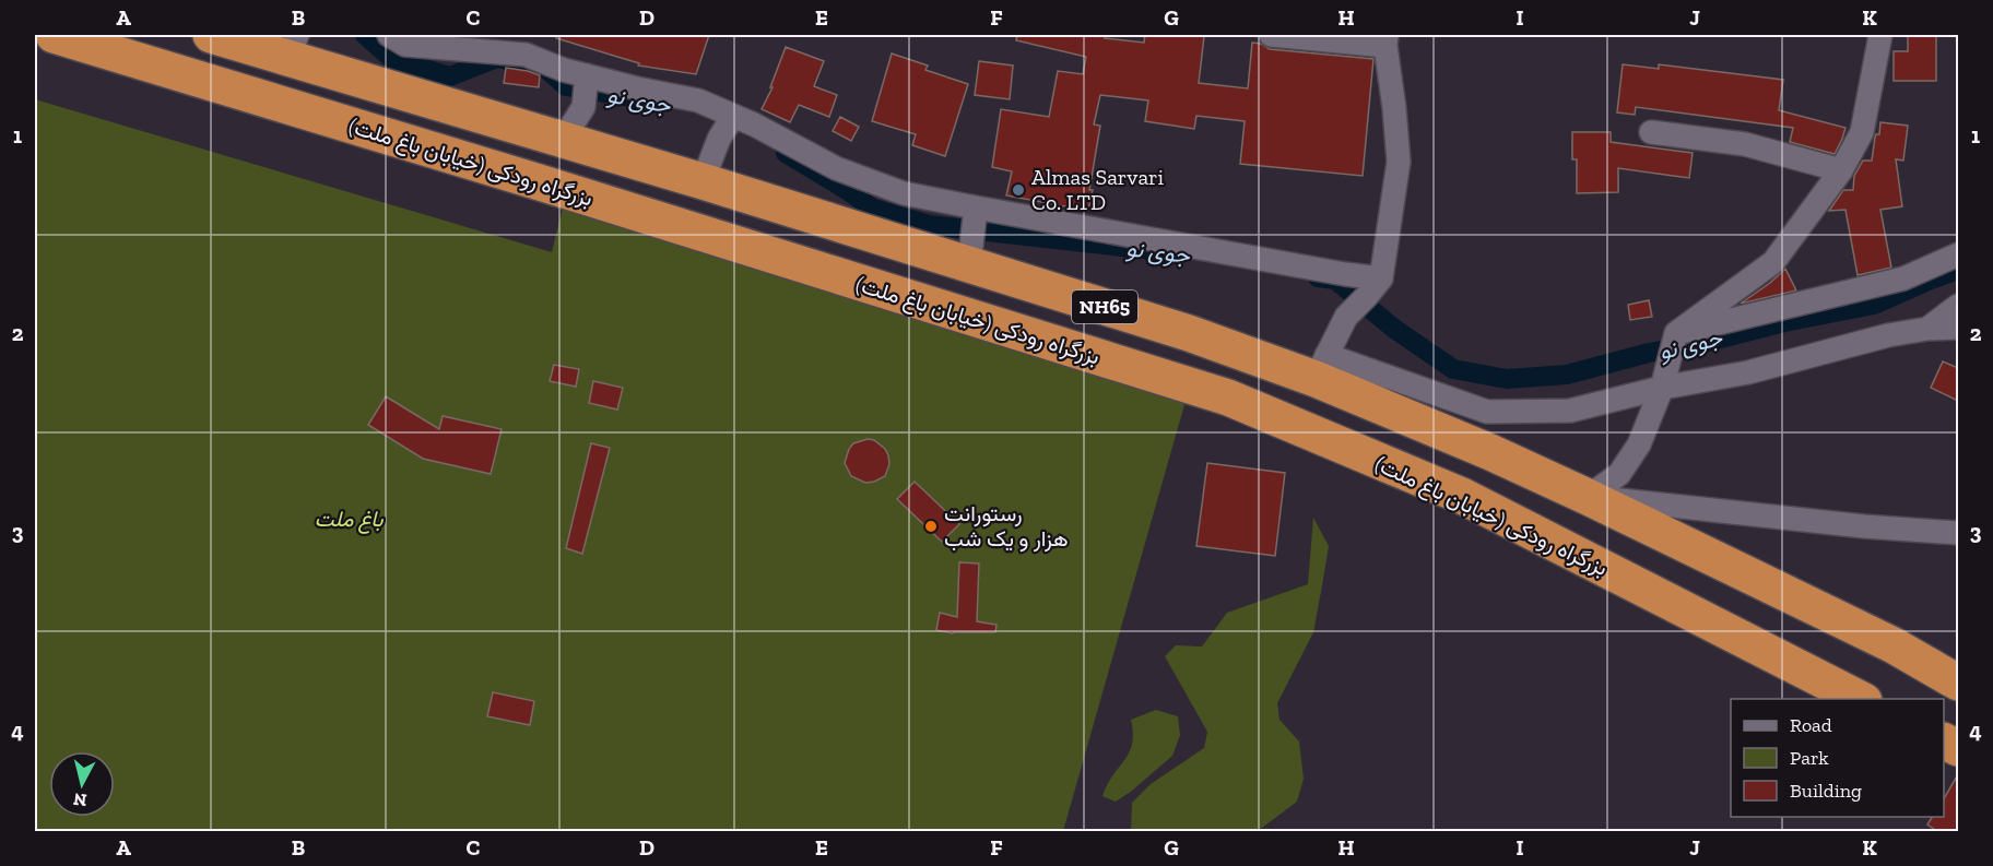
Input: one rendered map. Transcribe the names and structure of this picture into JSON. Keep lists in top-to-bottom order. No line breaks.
{"streets":{"highway":["بزرگراه رودکی (خیابان باغ ملت)","NH65"]},"water":["جوی نو"],"parks":["باغ ملت"],"places":["Almas Sarvari Co. LTD","رستورانت هزار و یک شب"],"legend":["Road","Park","Building"],"north":"bottom","grid":{"columns":["A","B","C","D","E","F","G","H","I","J","K"],"rows":["1","2","3","4"]}}
